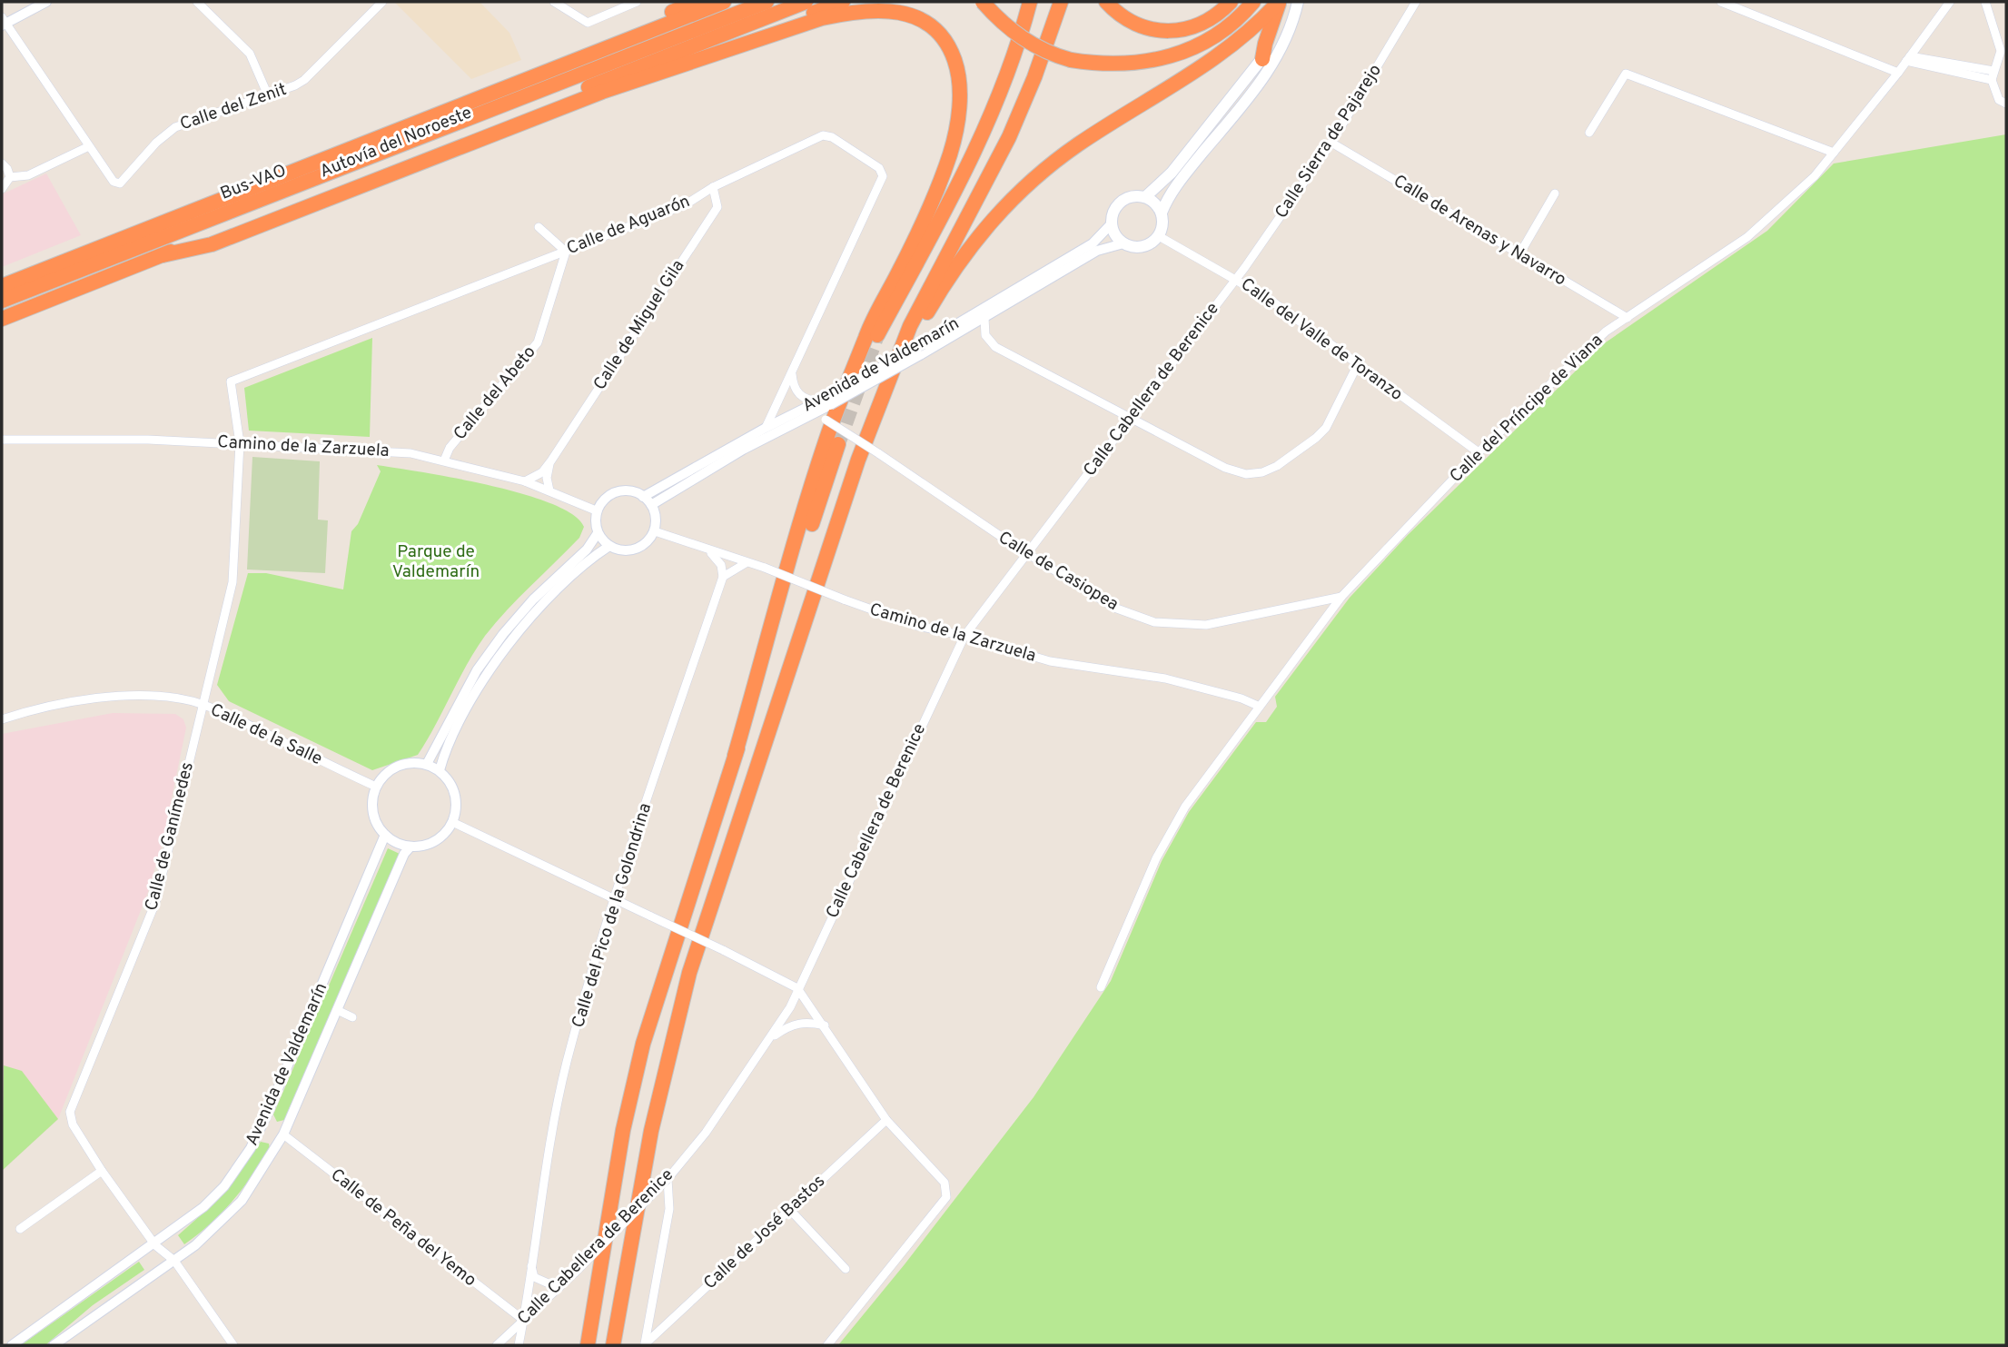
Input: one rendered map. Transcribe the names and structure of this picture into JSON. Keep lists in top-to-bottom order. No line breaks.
{"streets":{"highway":["Autovía del Noroeste","Bus-VAO"],"street":["Calle del Zenit","Calle Sierra de Pajarejo","Calle de Aguarón","Calle de Arenas y Navarro","Calle de Miguel Gila","Calle del Valle de Toranzo","Avenida de Valdemarín","Calle Cabellera de Berenice","Calle del Abeto","Calle del Príncipe de Viana","Camino de la Zarzuela","Calle de Casiopea","Calle de la Salle","Calle de Ganímedes","Calle del Pico de la Golondrina","Calle de Peña del Yemo","Calle de José Bastos"]},"crossings":[["Calle Sierra de Pajarejo","Calle de Arenas y Navarro"],["Calle Sierra de Pajarejo","Calle del Valle de Toranzo"],["Calle Sierra de Pajarejo","Calle Cabellera de Berenice"],["Calle de Aguarón","Calle de Miguel Gila"],["Calle de Aguarón","Avenida de Valdemarín"],["Calle de Aguarón","Calle del Abeto"],["Calle de Aguarón","Camino de la Zarzuela"],["Calle de Aguarón","Calle de Ganímedes"],["Calle de Arenas y Navarro","Calle del Príncipe de Viana"],["Calle de Miguel Gila","Camino de la Zarzuela"],["Calle del Valle de Toranzo","Avenida de Valdemarín"],["Calle del Valle de Toranzo","Calle Cabellera de Berenice"],["Calle del Valle de Toranzo","Calle del Príncipe de Viana"],["Avenida de Valdemarín","Camino de la Zarzuela"],["Avenida de Valdemarín","Calle de Casiopea"],["Avenida de Valdemarín","Calle de la Salle"],["Avenida de Valdemarín","Calle de Ganímedes"],["Avenida de Valdemarín","Calle de Peña del Yemo"],["Calle Cabellera de Berenice","Camino de la Zarzuela"],["Calle Cabellera de Berenice","Calle de Casiopea"],["Calle Cabellera de Berenice","Calle del Pico de la Golondrina"],["Calle Cabellera de Berenice","Calle de Peña del Yemo"],["Calle del Abeto","Camino de la Zarzuela"],["Calle del Príncipe de Viana","Camino de la Zarzuela"],["Calle del Príncipe de Viana","Calle de Casiopea"],["Camino de la Zarzuela","Calle de Ganímedes"],["Calle de la Salle","Calle de Ganímedes"],["Calle del Pico de la Golondrina","Calle de Peña del Yemo"]],"parks":["Parque de Valdemarín"]}
